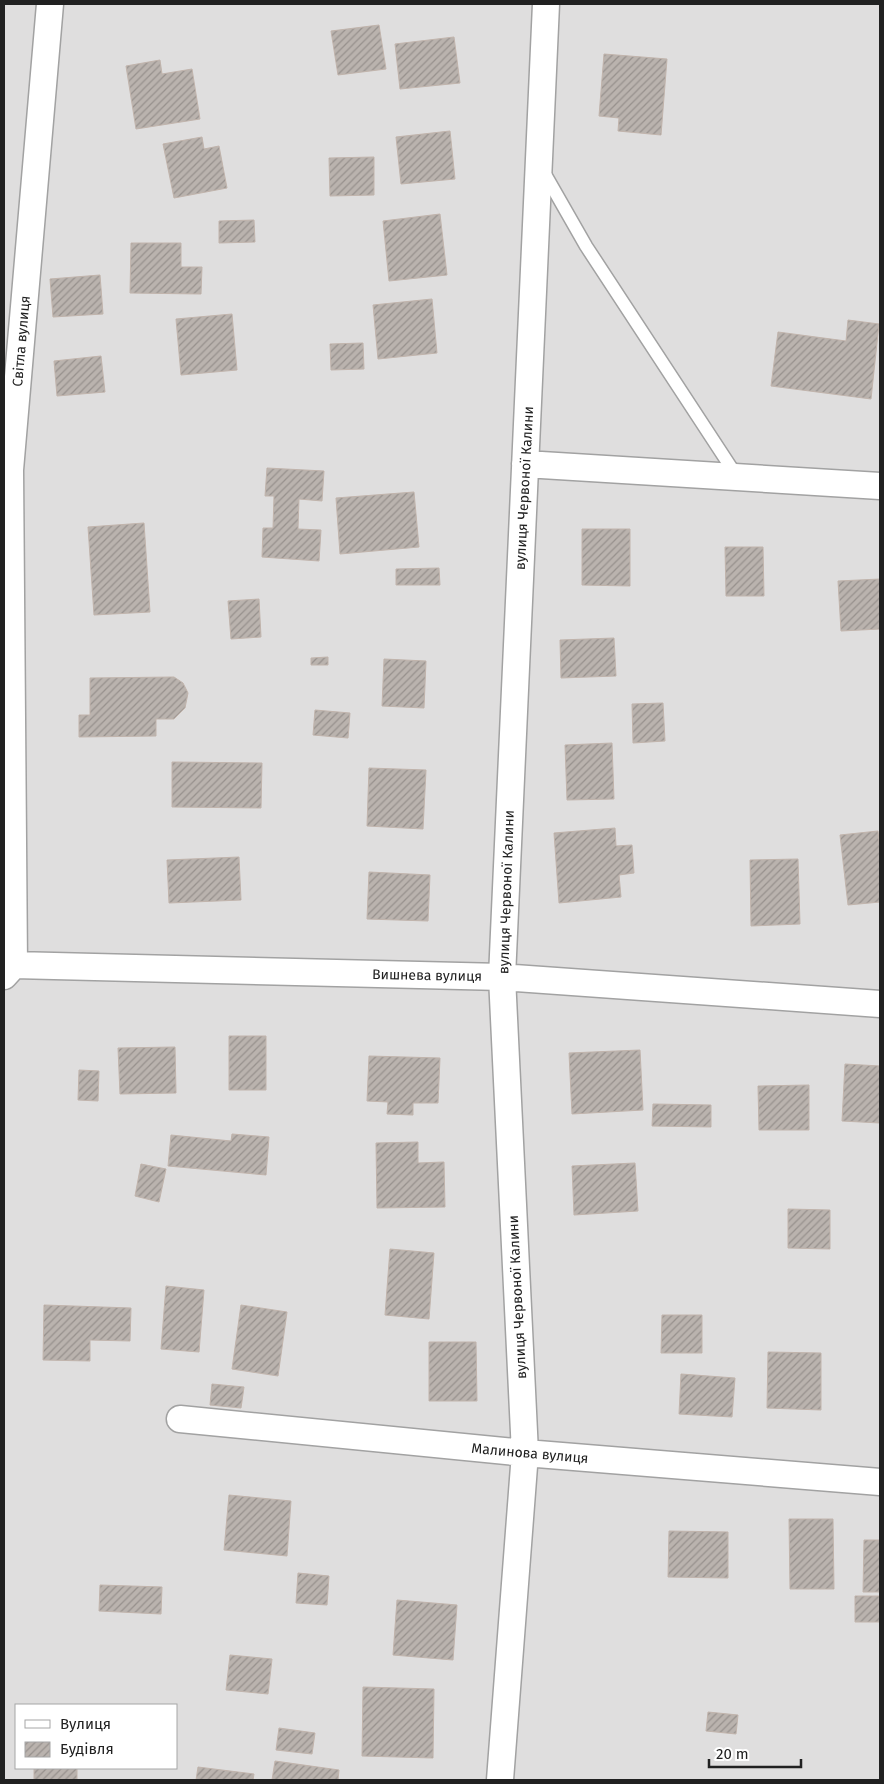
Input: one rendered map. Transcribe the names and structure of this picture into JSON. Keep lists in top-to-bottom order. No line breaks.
{"streets":{"street":["Світла вулиця","вулиця Червоної Калини","Вишнева вулиця","Малинова вулиця"]},"crossings":[["Світла вулиця","Вишнева вулиця"],["вулиця Червоної Калини","Вишнева вулиця"],["вулиця Червоної Калини","Малинова вулиця"]],"legend":["Вулиця","Будівля"],"scale_bar":"20 m"}
